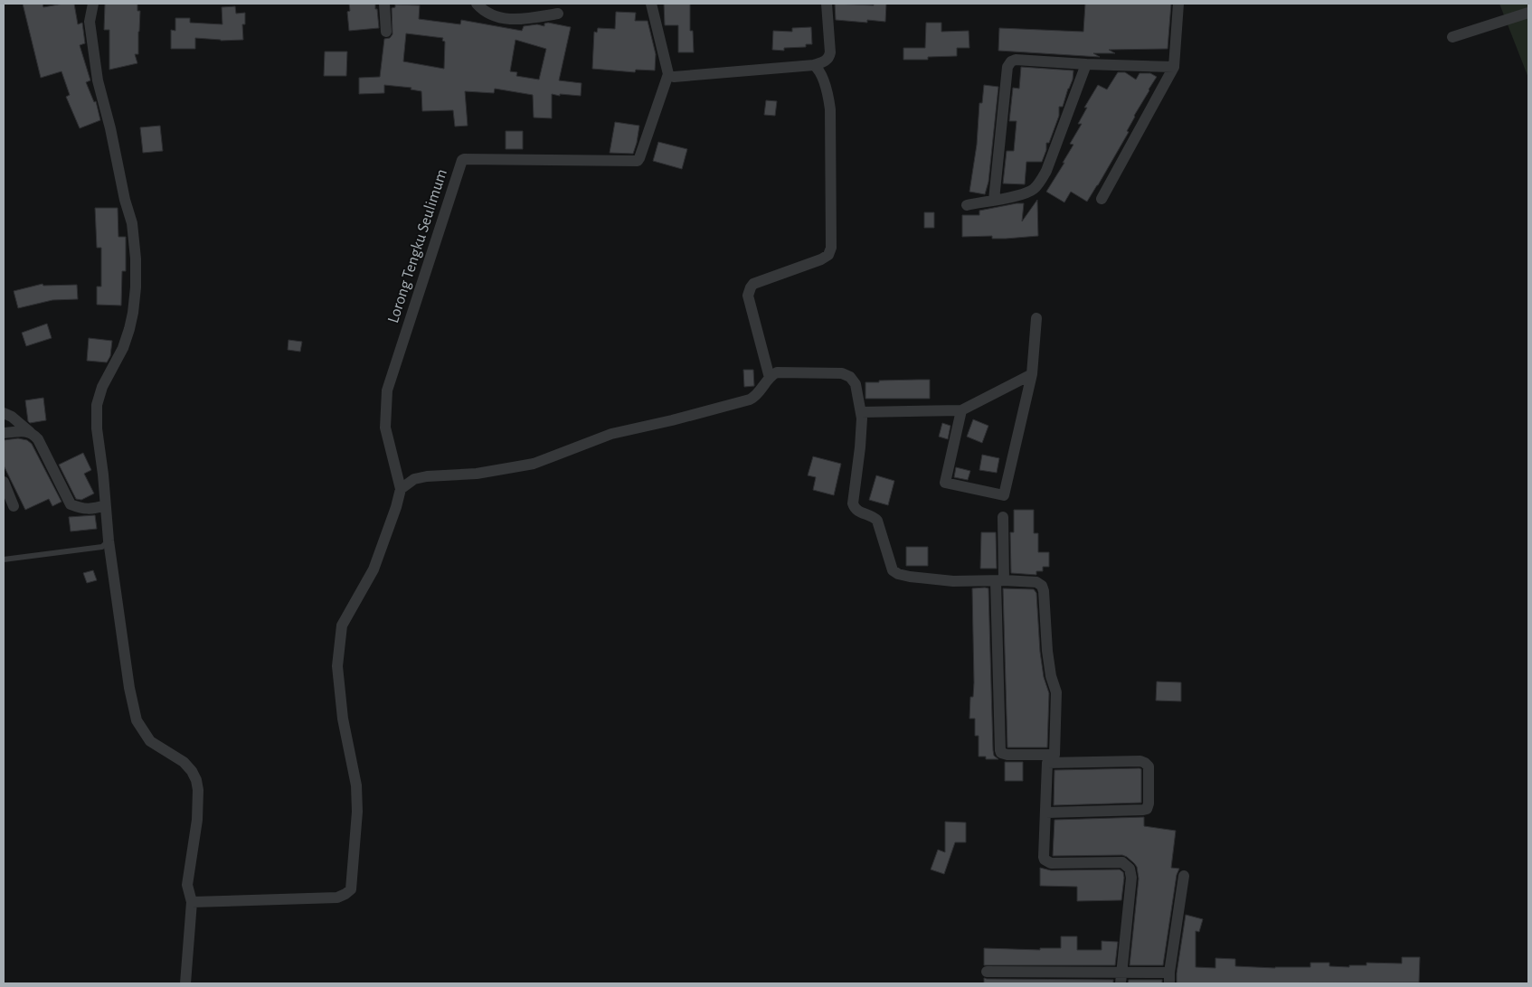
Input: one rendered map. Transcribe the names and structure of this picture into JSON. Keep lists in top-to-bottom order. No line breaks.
{"streets":{"street":["Lorong Tengku Seulimum"]}}
